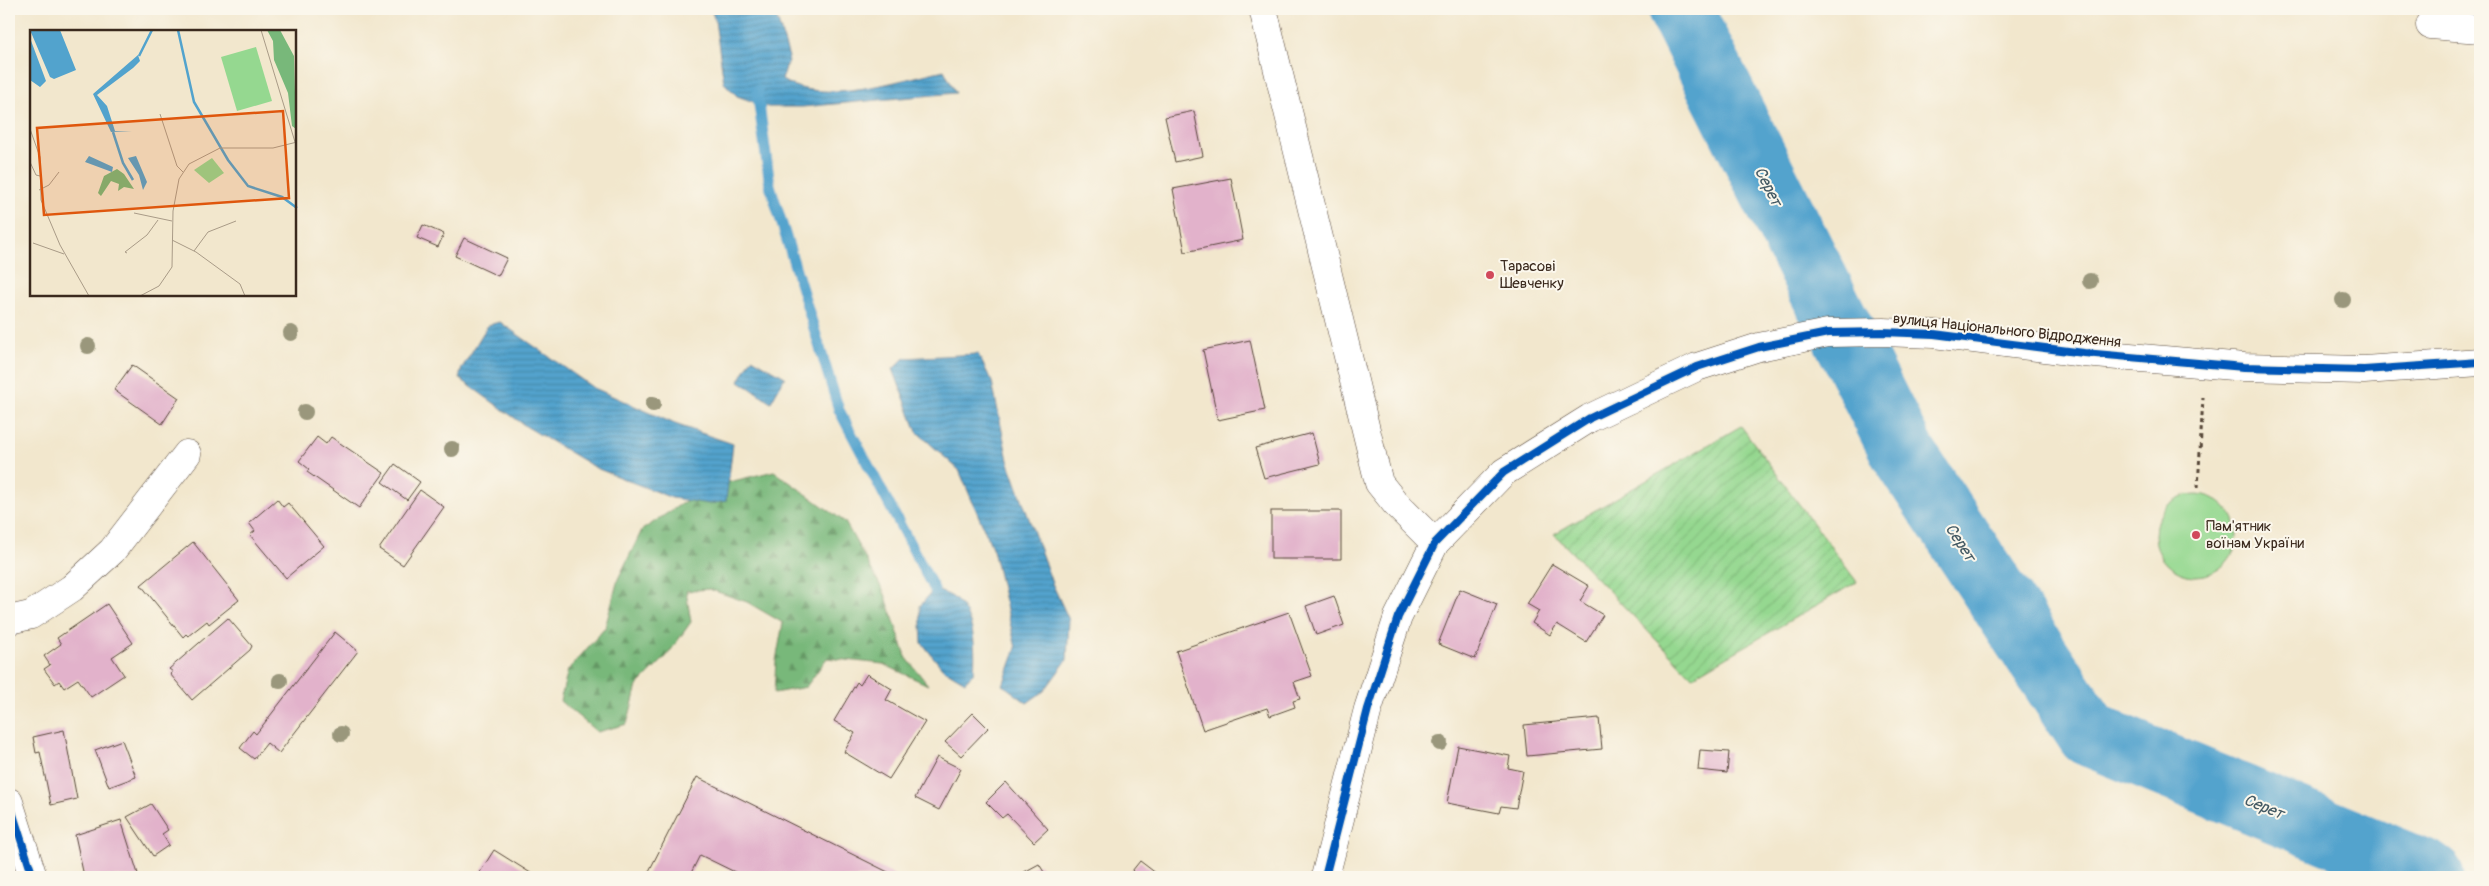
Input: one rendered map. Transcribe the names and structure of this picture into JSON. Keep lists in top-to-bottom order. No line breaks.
{"streets":{"street":["вулиця Національного Відродження"]},"water":["Серет"],"places":["Тарасові Шевченку","Пам'ятник воїнам України"]}
